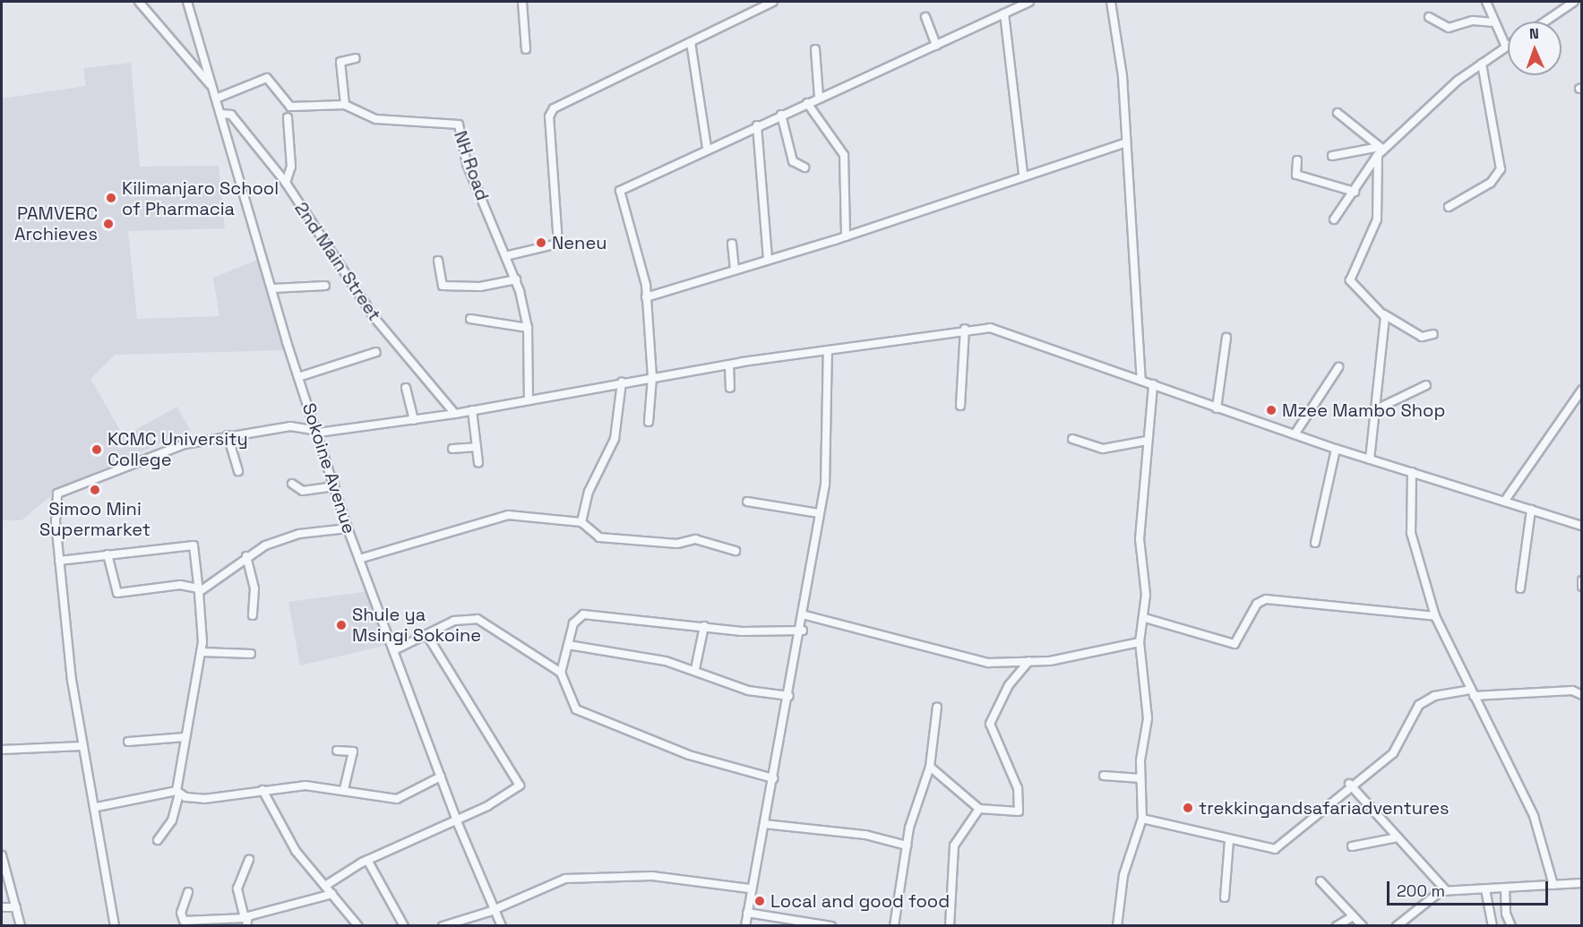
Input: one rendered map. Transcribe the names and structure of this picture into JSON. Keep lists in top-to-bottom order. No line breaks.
{"streets":{"street":["NH Road","2nd Main Street","Sokoine Avenue"]},"crossings":[["NH Road","Sokoine Avenue"],["2nd Main Street","Sokoine Avenue"]],"places":["Kilimanjaro School of Pharmacia","PAMVERC Archieves","Neneu","Mzee Mambo Shop","KCMC University College","Simoo Mini Supermarket","Shule ya Msingi Sokoine","trekkingandsafariadventures","Local and good food"],"scale_bar":"200 m","north":"top"}
